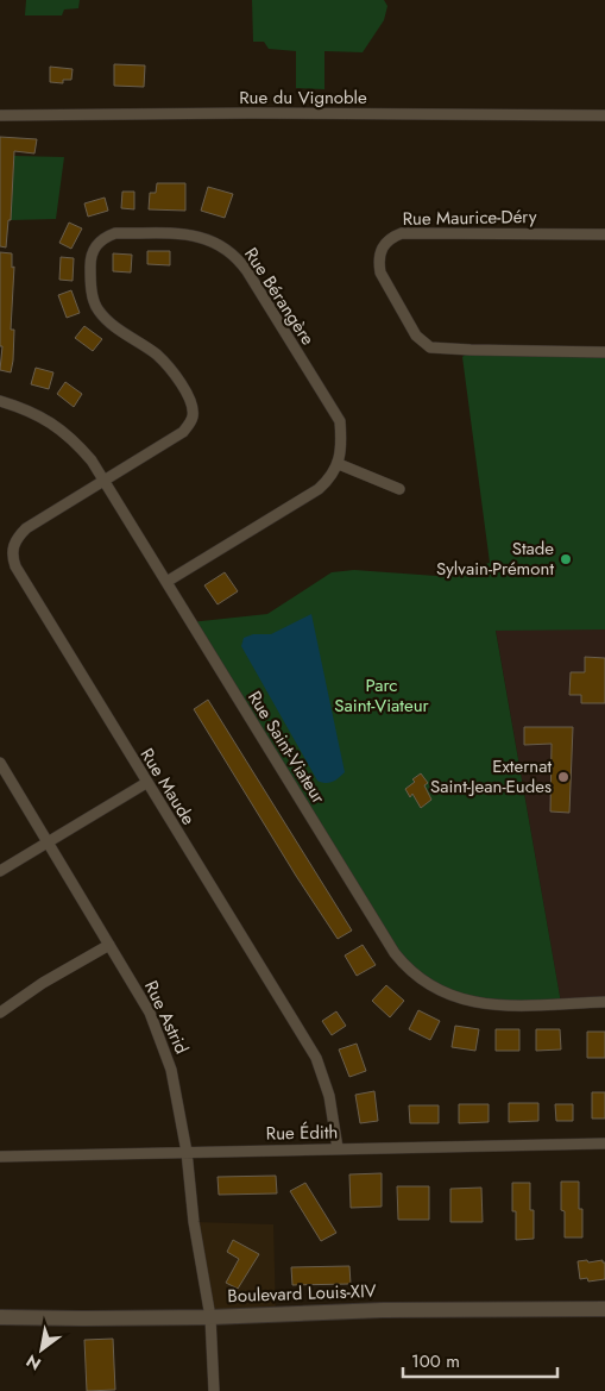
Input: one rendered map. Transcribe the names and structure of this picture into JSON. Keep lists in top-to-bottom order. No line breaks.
{"streets":{"main road":["Boulevard Louis-XIV"],"street":["Rue du Vignoble","Rue Maurice-Déry","Rue Bérangère","Rue Saint-Viateur","Rue Maude","Rue Astrid","Rue Édith"]},"crossings":[["Rue Bérangère","Rue Saint-Viateur"],["Rue Bérangère","Rue Maude"],["Rue Saint-Viateur","Rue Maude"],["Rue Maude","Rue Édith"],["Rue Astrid","Rue Édith"],["Rue Astrid","Boulevard Louis-XIV"]],"parks":["Parc Saint-Viateur"],"places":["Stade Sylvain-Prémont","Externat Saint-Jean-Eudes"],"scale_bar":"100 m","north":"bottom left"}
